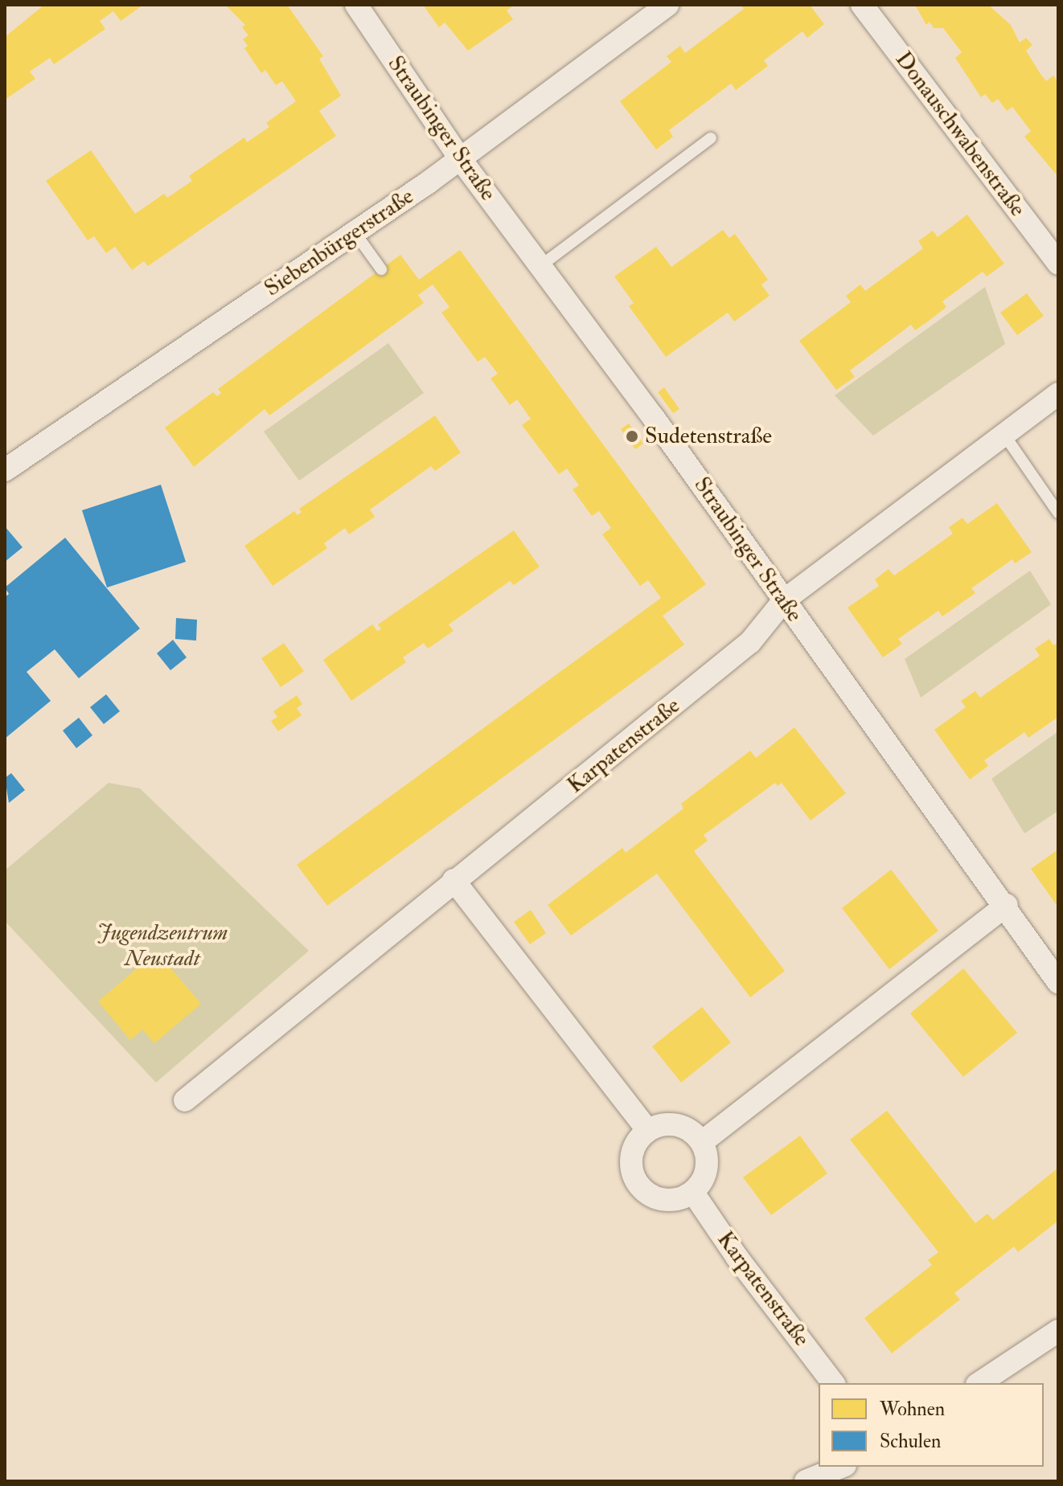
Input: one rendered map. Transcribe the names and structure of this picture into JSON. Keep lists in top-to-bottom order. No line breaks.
{"streets":{"street":["Straubinger Straße","Donauschwabenstraße","Siebenbürgerstraße","Karpatenstraße"]},"crossings":[["Straubinger Straße","Siebenbürgerstraße"],["Straubinger Straße","Karpatenstraße"]],"parks":["Jugendzentrum Neustadt"],"places":["Sudetenstraße"],"legend":["Wohnen","Schulen"]}
